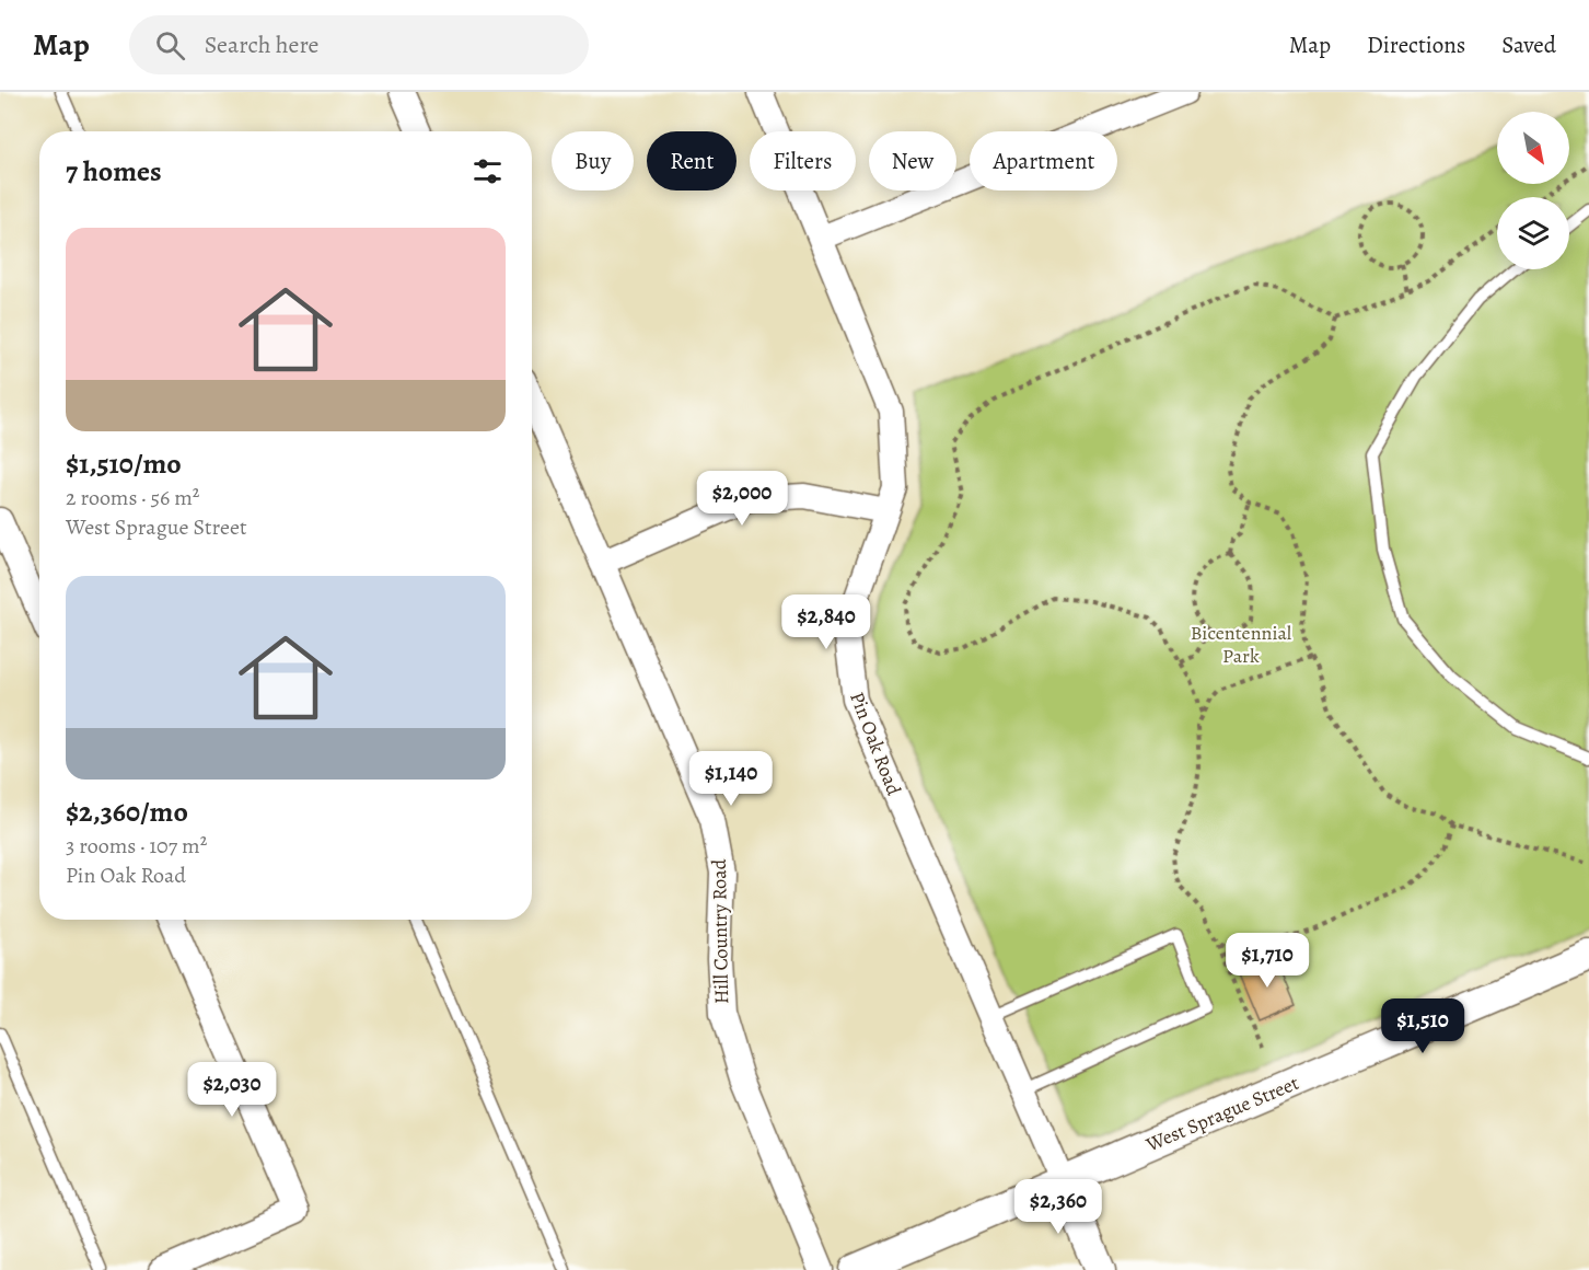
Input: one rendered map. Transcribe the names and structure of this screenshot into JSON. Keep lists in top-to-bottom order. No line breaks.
{"streets":{"street":["Pin Oak Road","Hill Country Road","West Sprague Street"]},"crossings":[["Pin Oak Road","West Sprague Street"]],"parks":["Bicentennial Park"],"north":"bottom right","page":{"header":"Map","search":"Search here","nav":["Map","Directions","Saved"],"chip":["Buy","Rent","Filters","New","Apartment"],"heading":"7 homes","list":[{"name":"$1,510/mo","note":"2 rooms · 56 m² · West Sprague Street"},{"name":"$2,360/mo","note":"3 rooms · 107 m² · Pin Oak Road"}],"price":["$2,000","$2,840","$1,140","$1,710","$1,510","$2,030","$2,360"]}}
